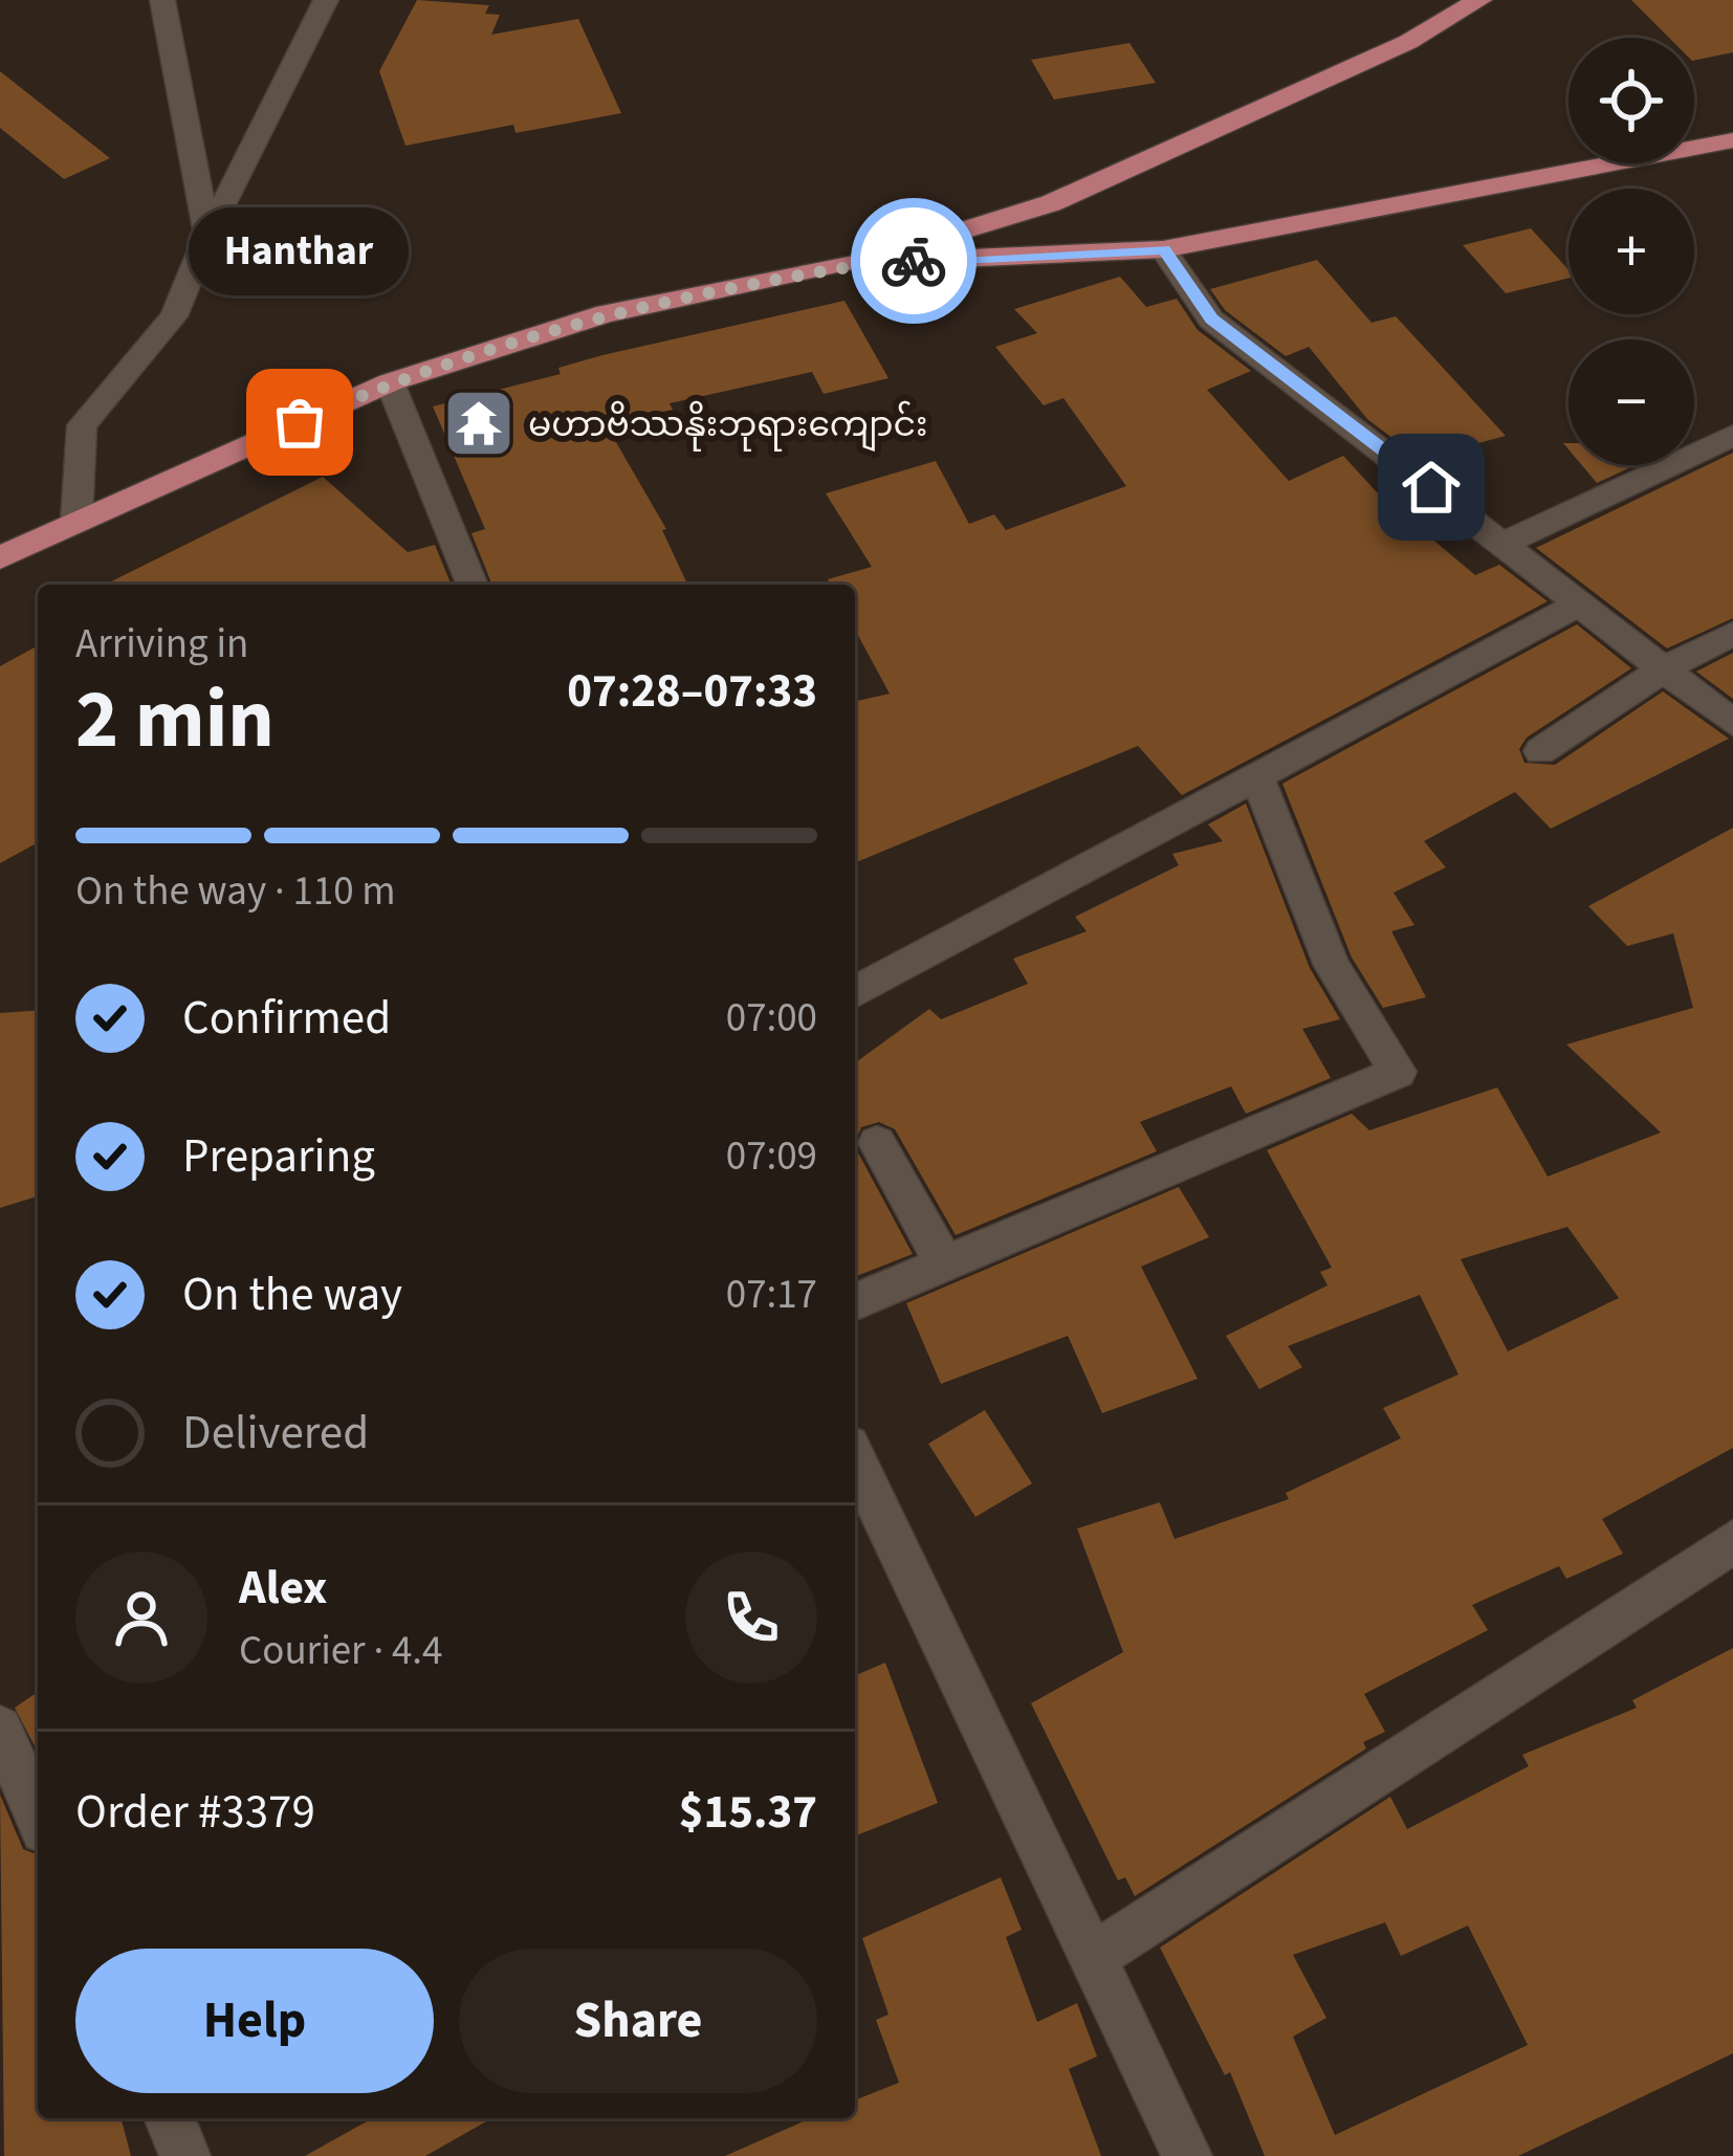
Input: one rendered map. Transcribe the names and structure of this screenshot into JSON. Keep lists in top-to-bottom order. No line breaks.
{"places":{"other":["Hanthar"],"temple":["မဟာဗိဿနိုးဘုရားကျောင်း"]},"page":{"map_buttons":["+","−"],"bubble":"Hanthar","heading":["2 min","Arriving in","07:28–07:33"],"panel":["Alex","Courier · 4.4","Order #3379","$15.37"],"bar":"On the way · 110 m","list":[["Confirmed","07:00"],["Preparing","07:09"],["On the way","07:17"],"Delivered"],"buttons":["Help","Share"]}}
